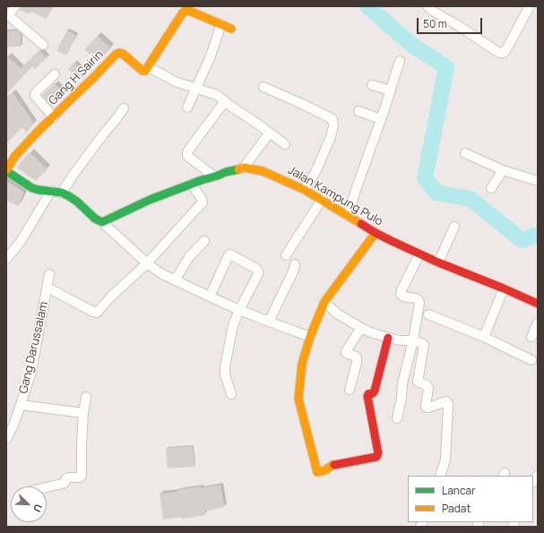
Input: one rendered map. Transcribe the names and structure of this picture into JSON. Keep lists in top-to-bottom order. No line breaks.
{"streets":{"street":["Gang H Sairin","Jalan Kampung Pulo","Gang Darussalam"]},"legend":["Lancar","Padat"],"scale_bar":"50 m","north":"bottom right"}
